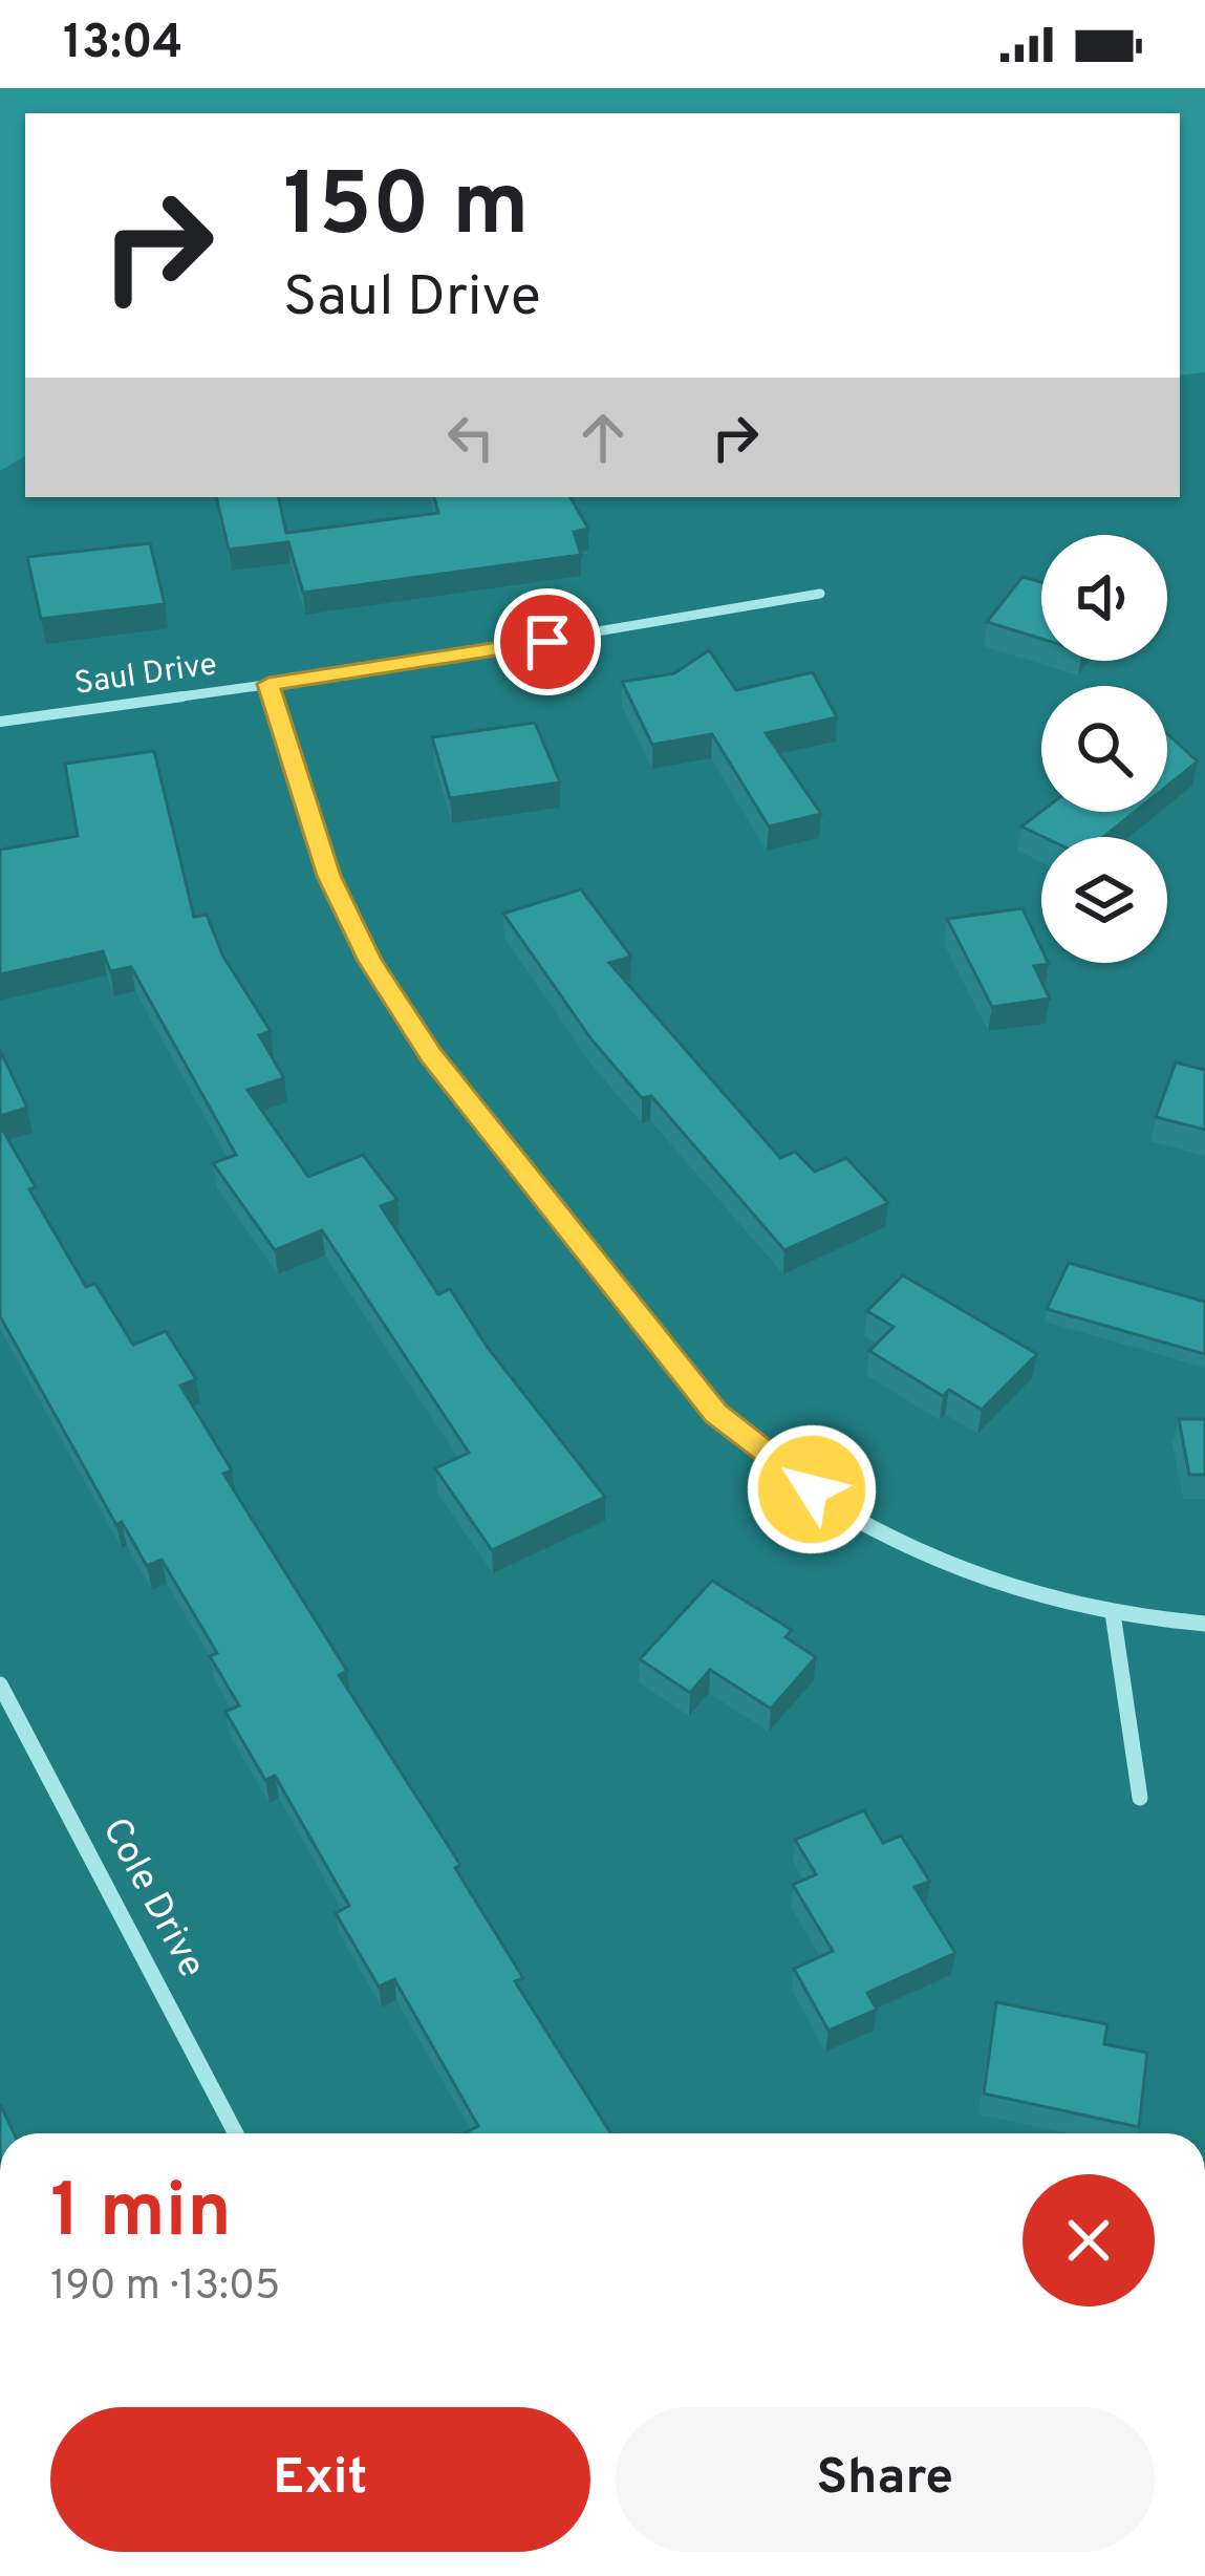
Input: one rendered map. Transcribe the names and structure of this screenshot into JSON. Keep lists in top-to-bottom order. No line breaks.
{"streets":{"street":["Saul Drive","Cole Drive"]},"page":{"status":"13:04","turn":["150 m","Saul Drive"],"heading":["1 min","190 m · 13:05"],"buttons":["Exit","Share"]}}
